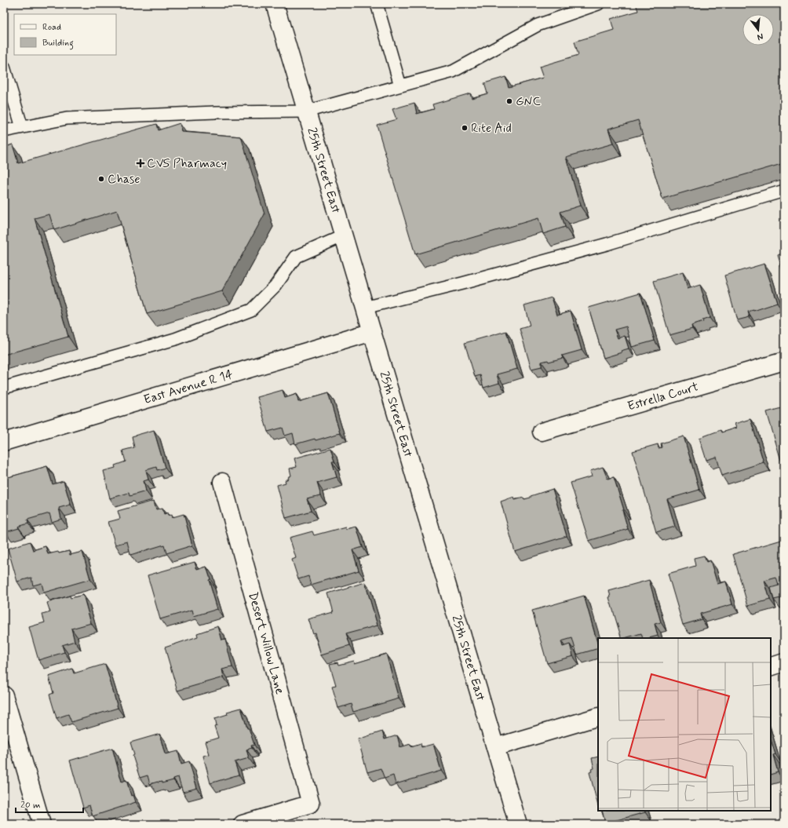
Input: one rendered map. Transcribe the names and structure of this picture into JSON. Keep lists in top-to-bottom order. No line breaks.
{"streets":{"street":["25th Street East","East Avenue R 14","Estrella Court","Desert Willow Lane"]},"crossings":[["25th Street East","East Avenue R 14"]],"places":{"other":["GNC","Rite Aid","Chase"],"health":["CVS Pharmacy"]},"legend":["Road","Building"],"scale_bar":"20 m","north":"bottom"}
